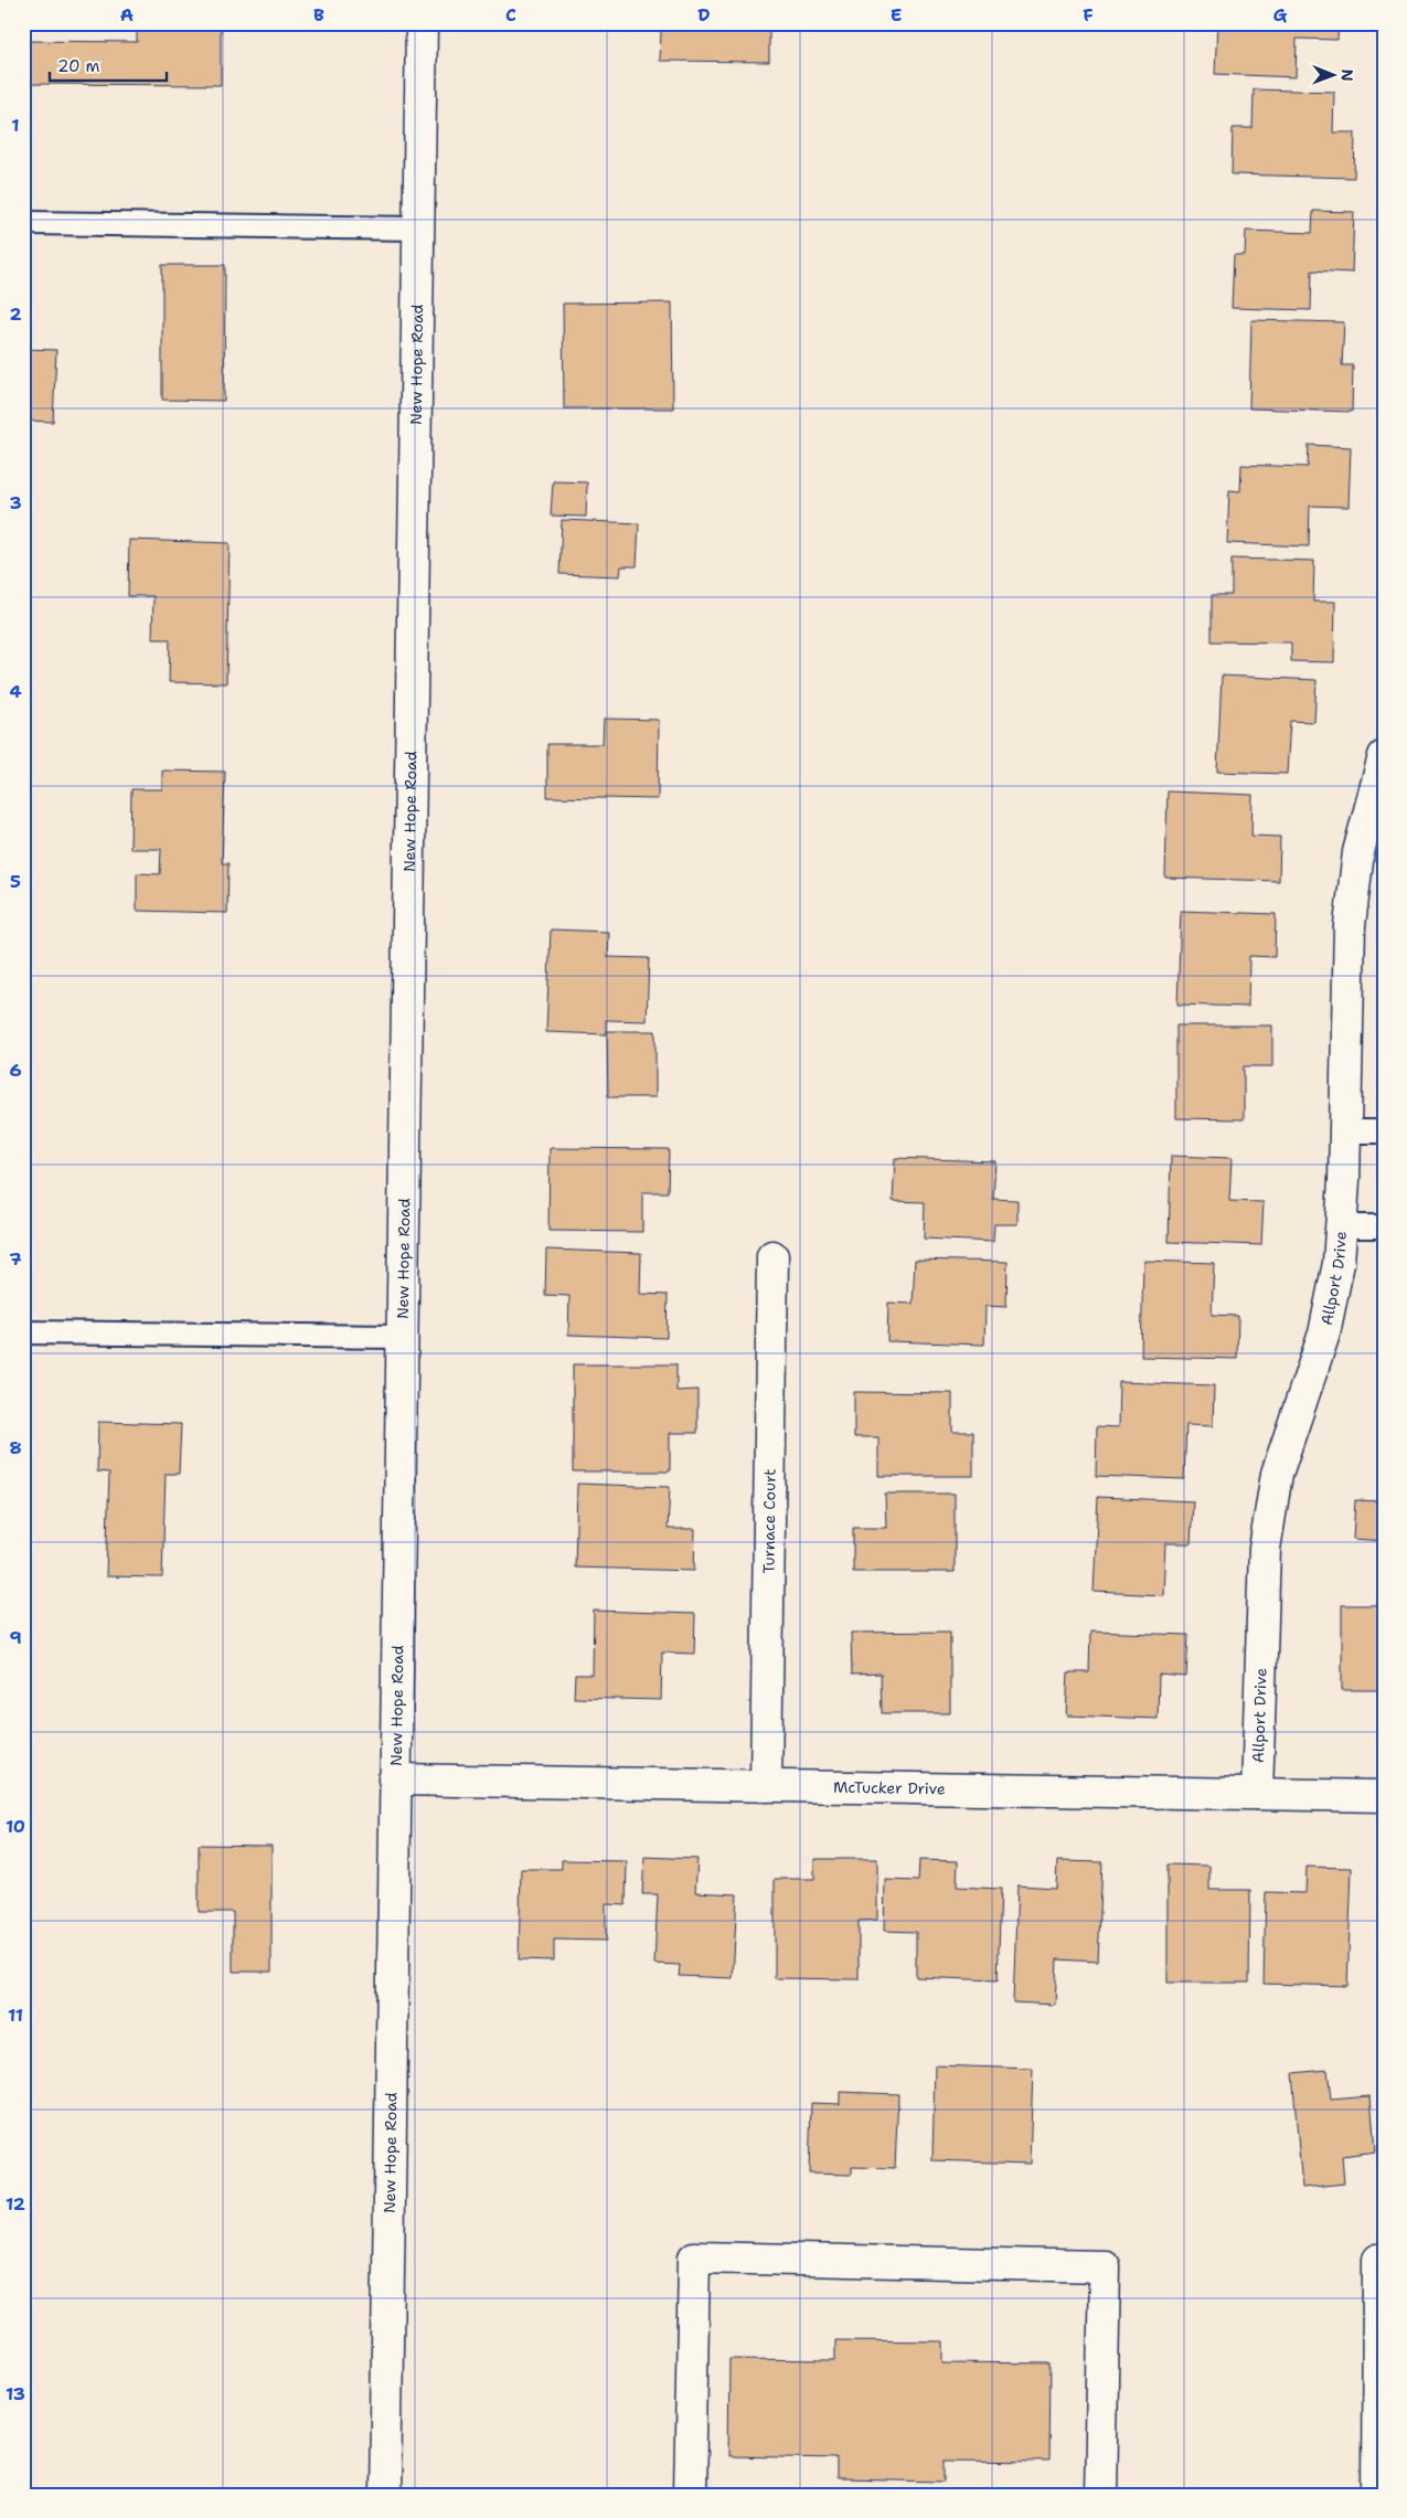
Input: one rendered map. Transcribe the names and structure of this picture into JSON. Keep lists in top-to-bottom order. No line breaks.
{"streets":{"street":["New Hope Road","Allport Drive","Turnace Court","McTucker Drive"]},"crossings":[["New Hope Road","McTucker Drive"],["Allport Drive","McTucker Drive"],["Turnace Court","McTucker Drive"]],"scale_bar":"20 m","north":"right","grid":{"columns":["A","B","C","D","E","F","G"],"rows":["1","2","3","4","5","6","7","8","9","10","11","12","13"]}}
